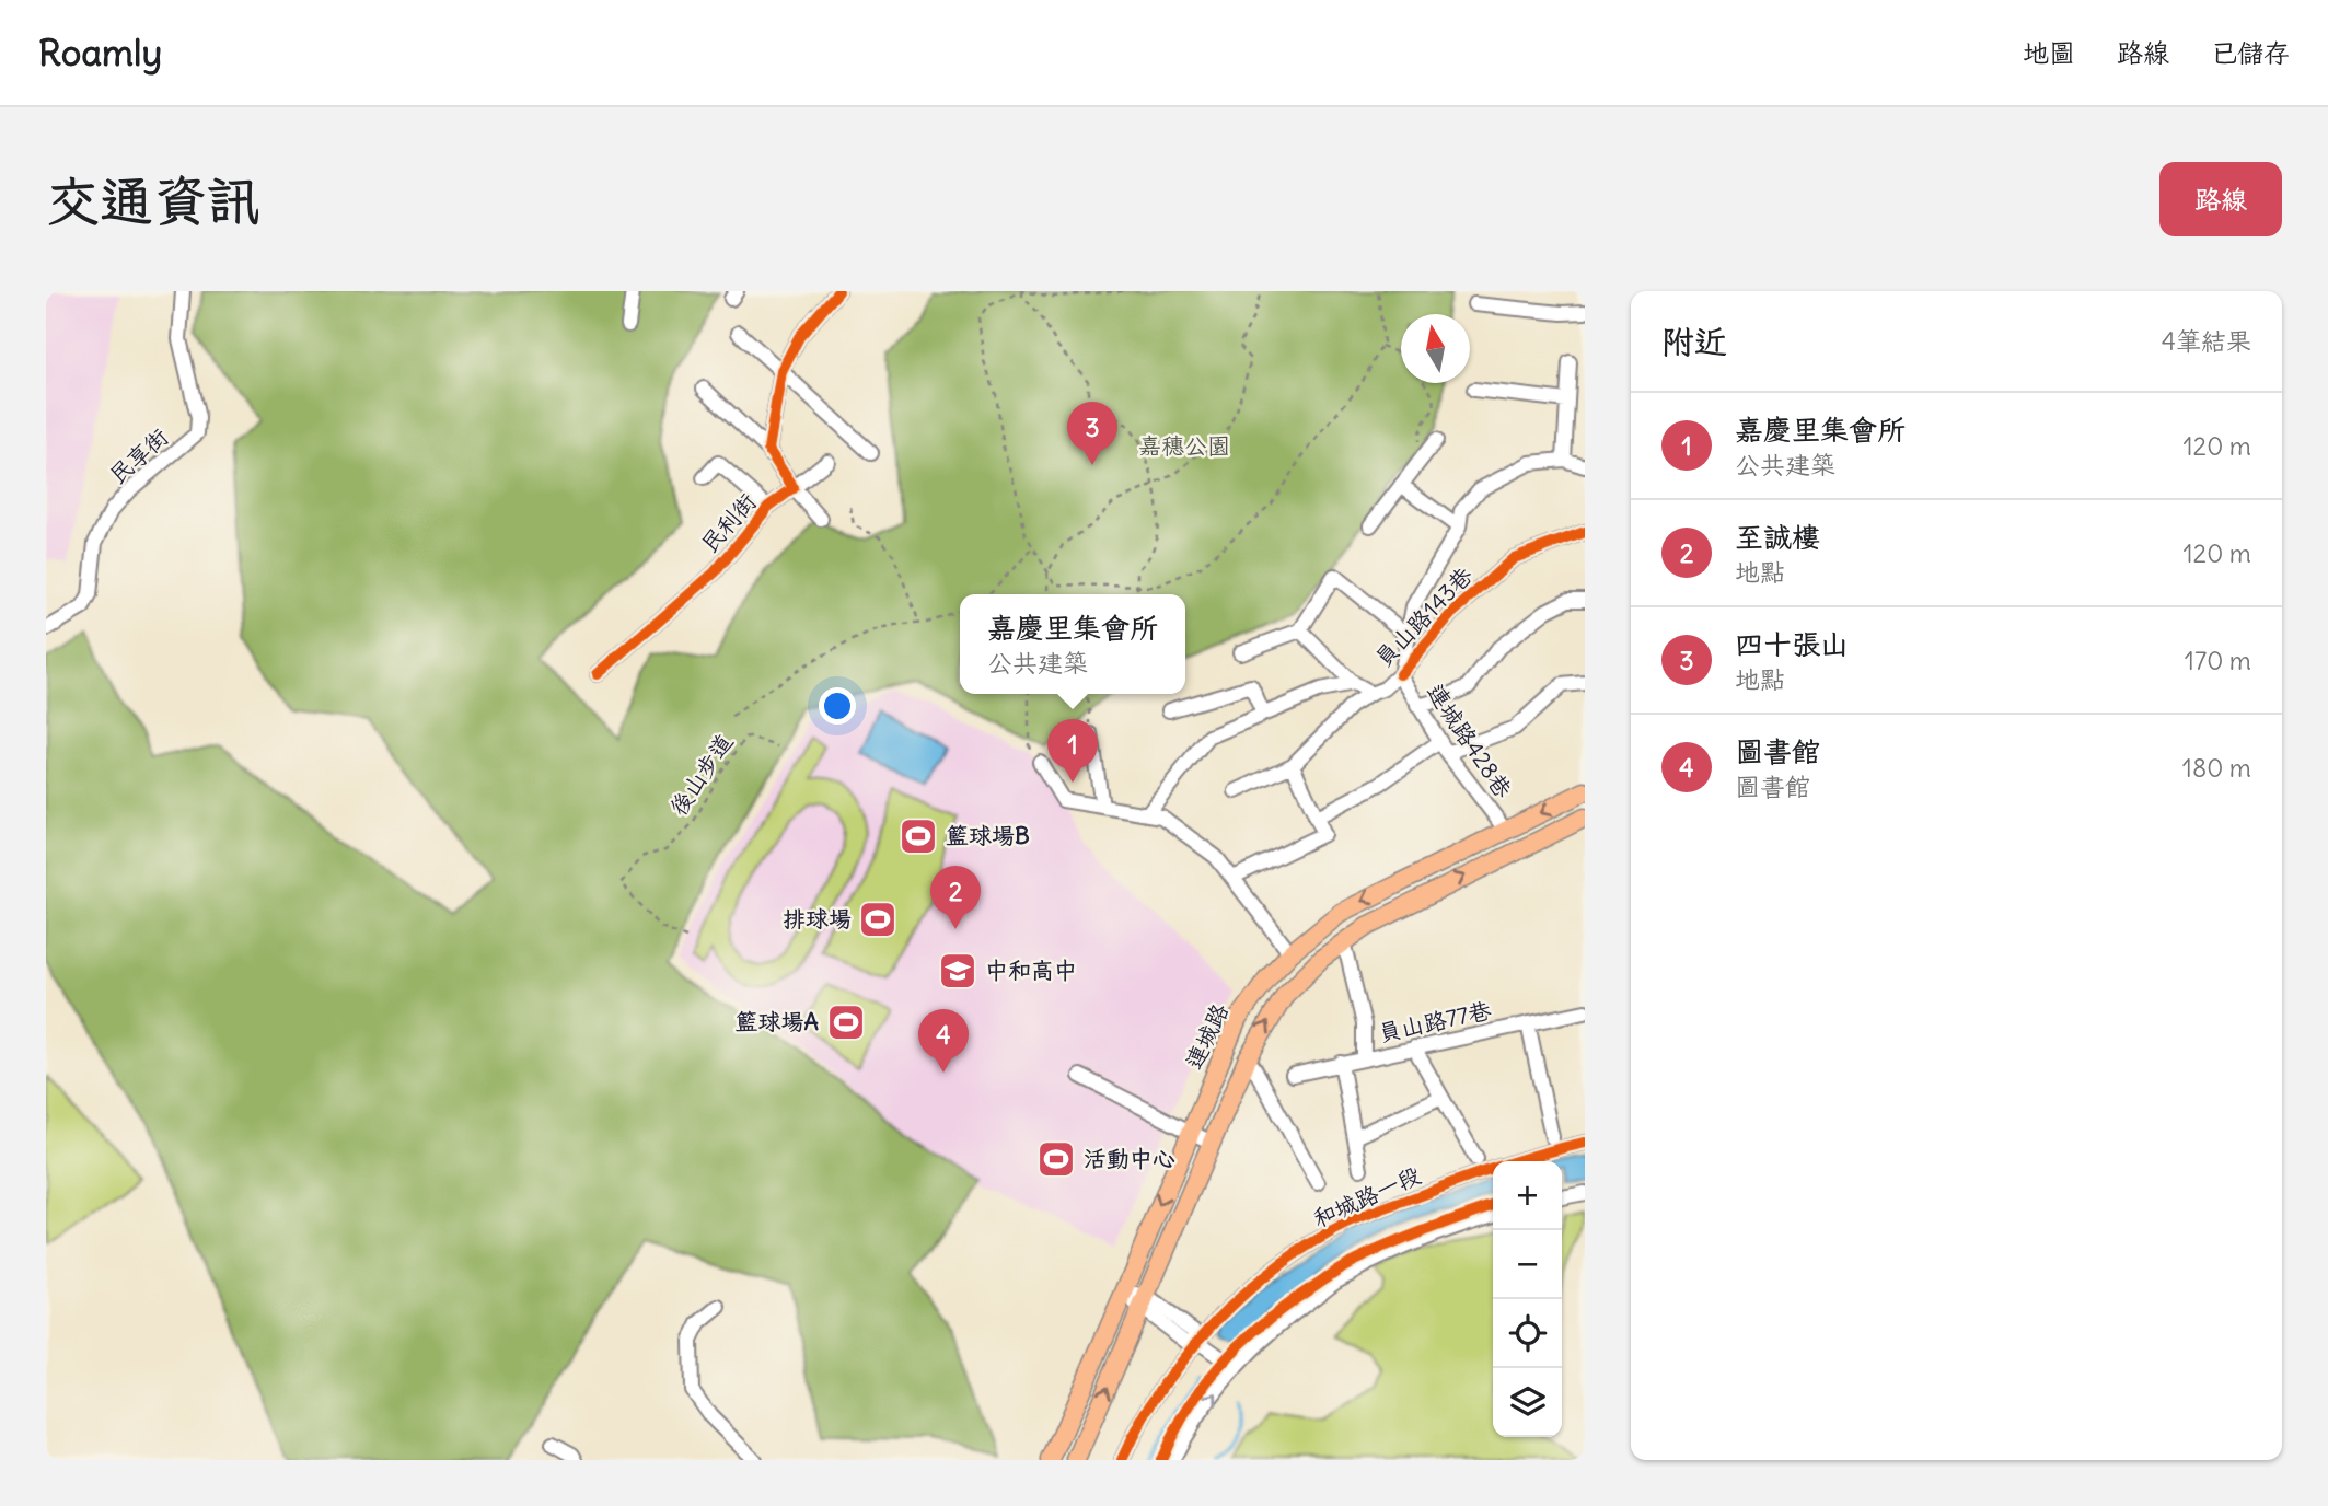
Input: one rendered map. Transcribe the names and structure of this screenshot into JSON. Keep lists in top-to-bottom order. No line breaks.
{"streets":{"main road":["連城路"],"street":["民享街","民利街","員山路143巷","連城路428巷","員山路77巷","和城路一段"],"path":["後山步道"]},"crossings":[["員山路143巷","連城路428巷"],["連城路428巷","連城路"]],"parks":["嘉穗公園"],"places":{"sports":["籃球場B","排球場","籃球場A","活動中心"],"school or university":["中和高中"]},"north":"top","page":{"header":"Roamly","nav":["地圖","路線","已儲存"],"buttons":"路線","title":"交通資訊","heading":["附近","4筆結果"],"list":[{"mark":"1","name":"嘉慶里集會所","note":"公共建築","value":"120 m"},{"mark":"2","name":"至誠樓","note":"地點","value":"120 m"},{"mark":"3","name":"四十張山","note":"地點","value":"170 m"},{"mark":"4","name":"圖書館","note":"圖書館","value":"180 m"}],"pins":["3","1","2","4"],"popup":["嘉慶里集會所","公共建築"],"map_buttons":["+","−"]}}
